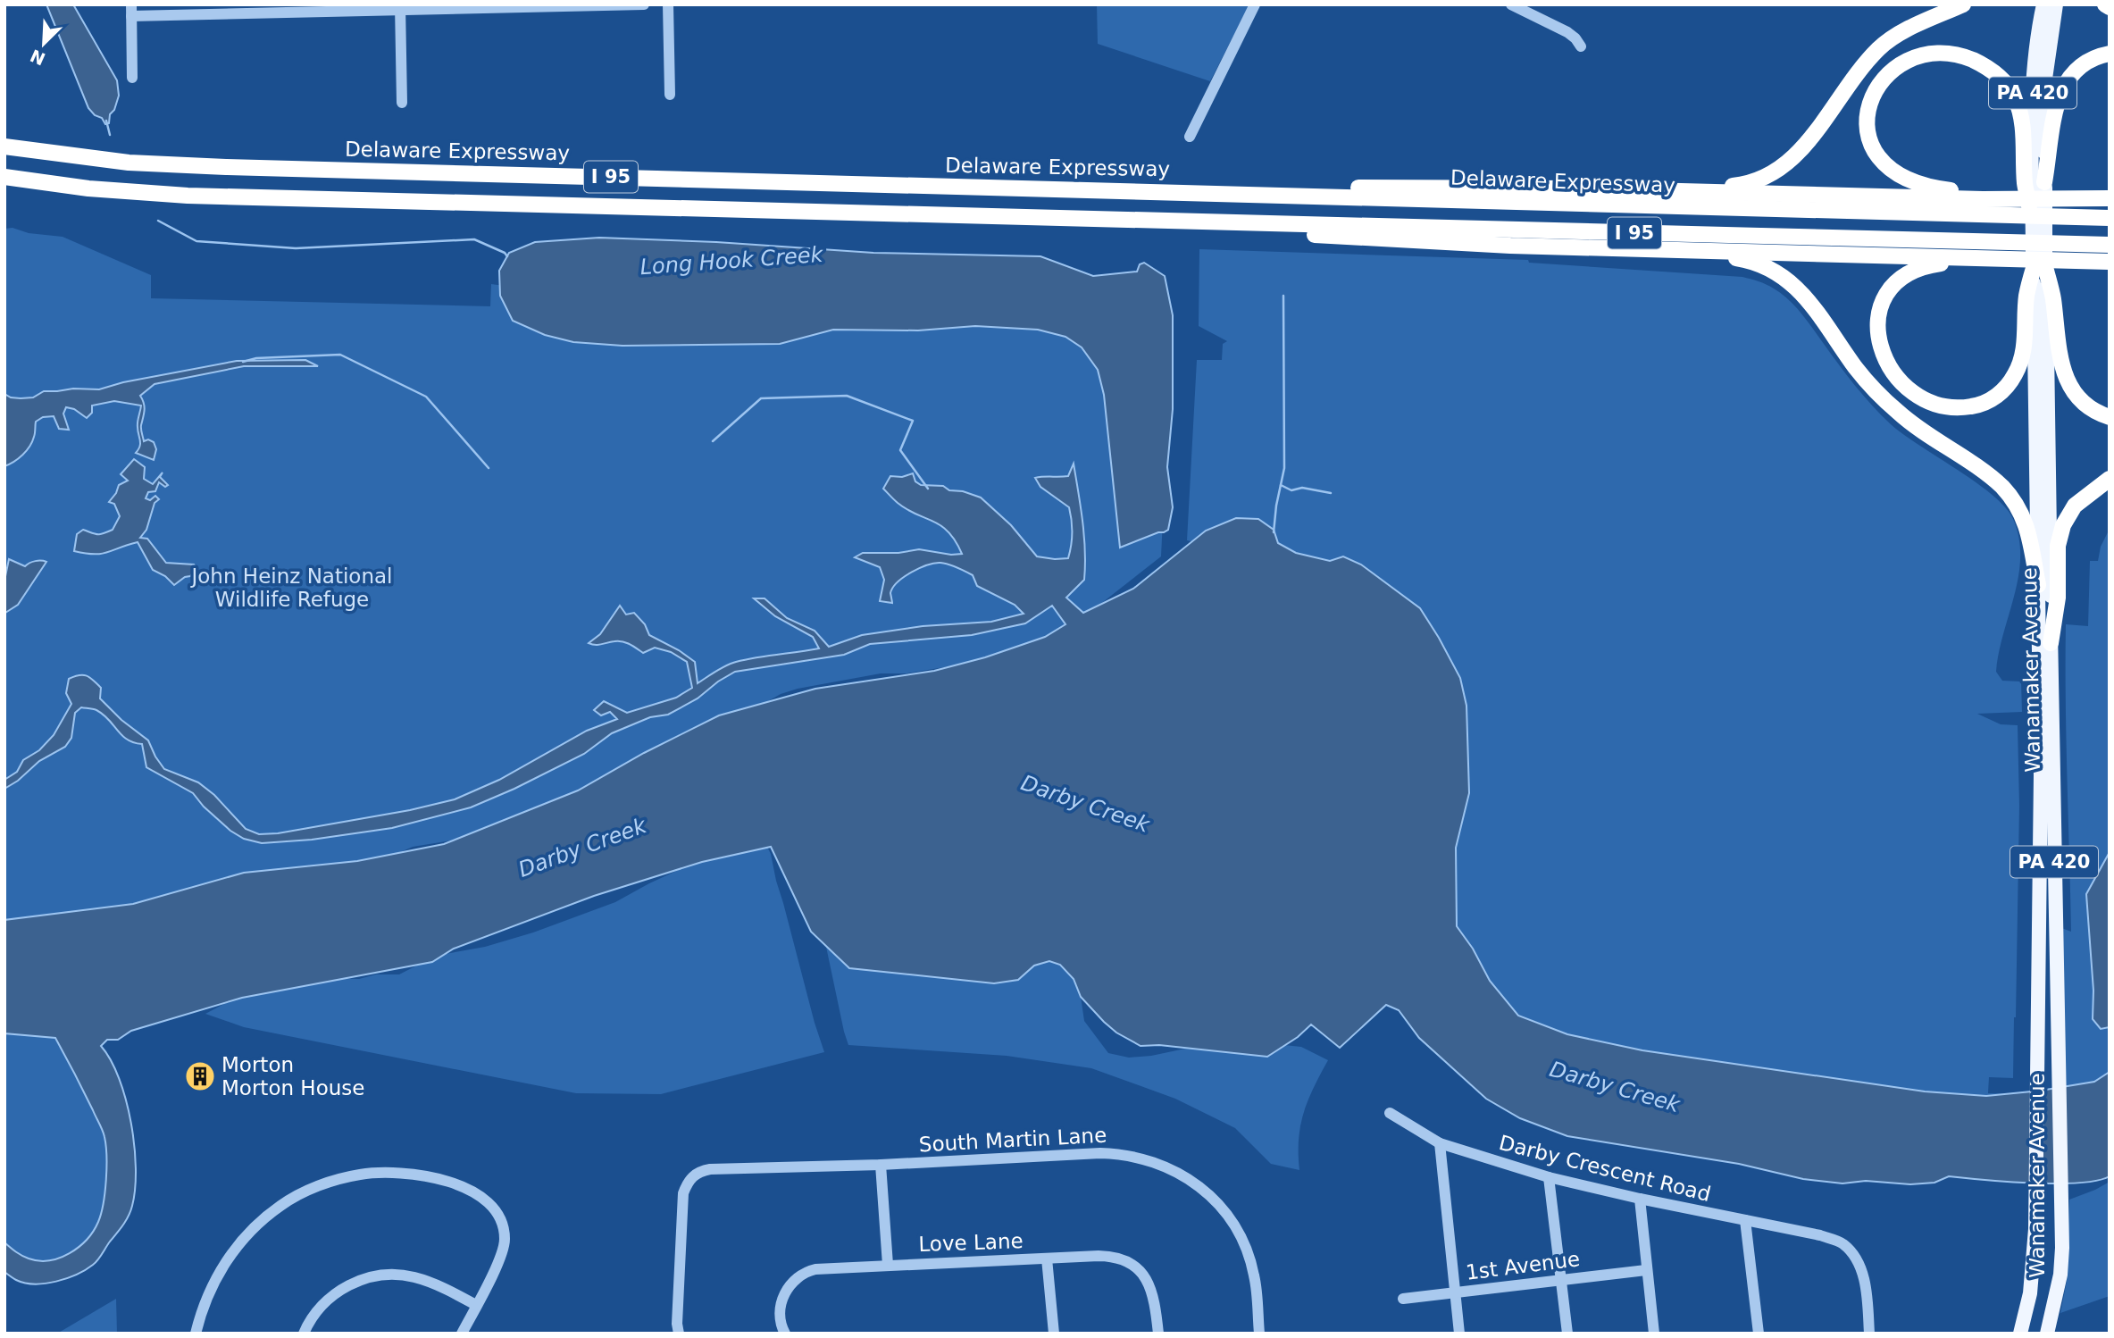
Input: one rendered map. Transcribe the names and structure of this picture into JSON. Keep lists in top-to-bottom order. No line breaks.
{"streets":{"highway":["Delaware Expressway","I 95"],"main road":["PA 420","Wanamaker Avenue"],"street":["South Martin Lane","Darby Crescent Road","Love Lane","1st Avenue"]},"water":["Long Hook Creek","Darby Creek"],"parks":["John Heinz National Wildlife Refuge"],"places":{"building":["Morton Morton House"]},"north":"bottom left"}
